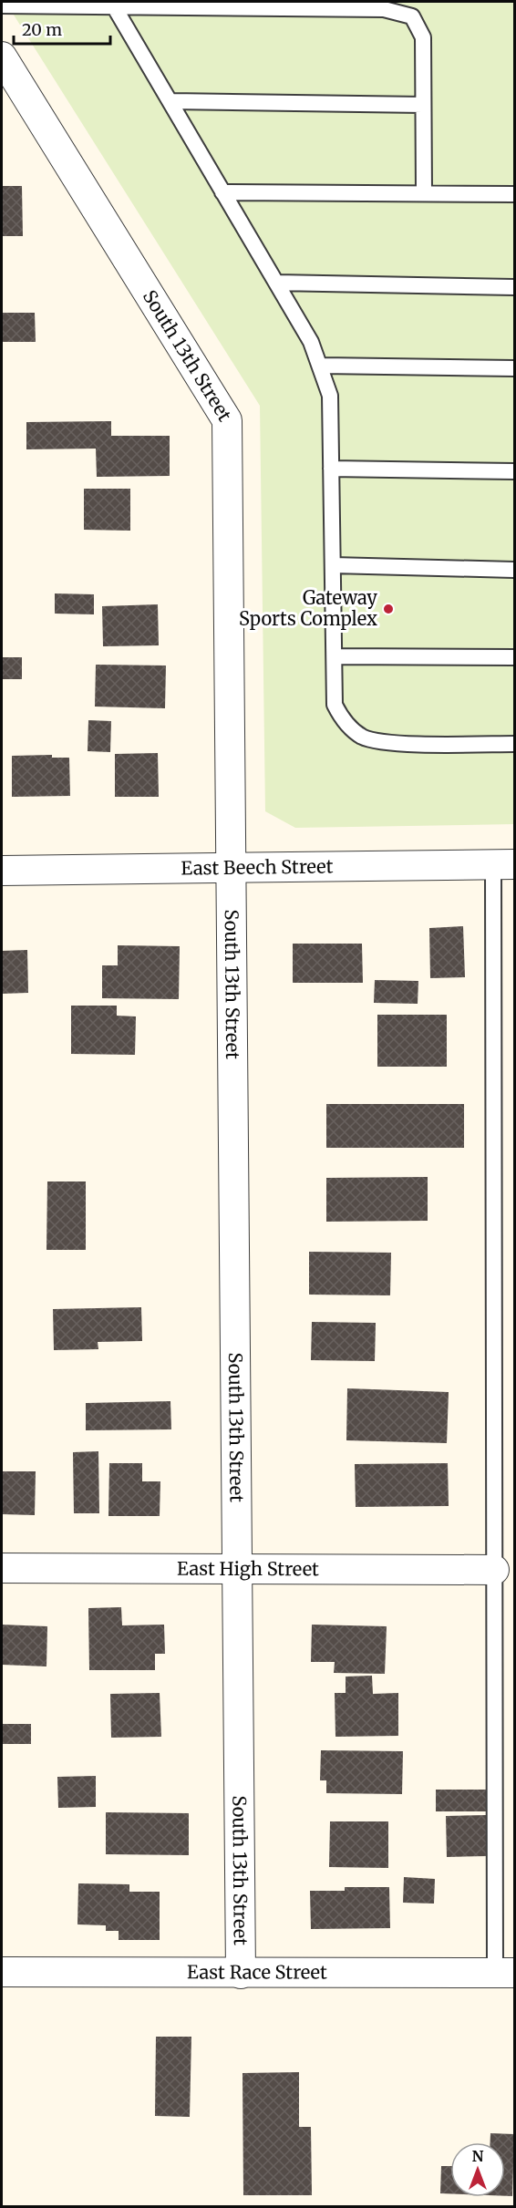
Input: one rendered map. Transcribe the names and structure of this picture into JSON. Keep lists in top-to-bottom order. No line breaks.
{"streets":{"street":["South 13th Street","East Beech Street","East High Street","East Race Street"]},"crossings":[["South 13th Street","East Beech Street"],["South 13th Street","East High Street"],["South 13th Street","East Race Street"]],"places":["Gateway Sports Complex"],"scale_bar":"20 m","north":"top"}
